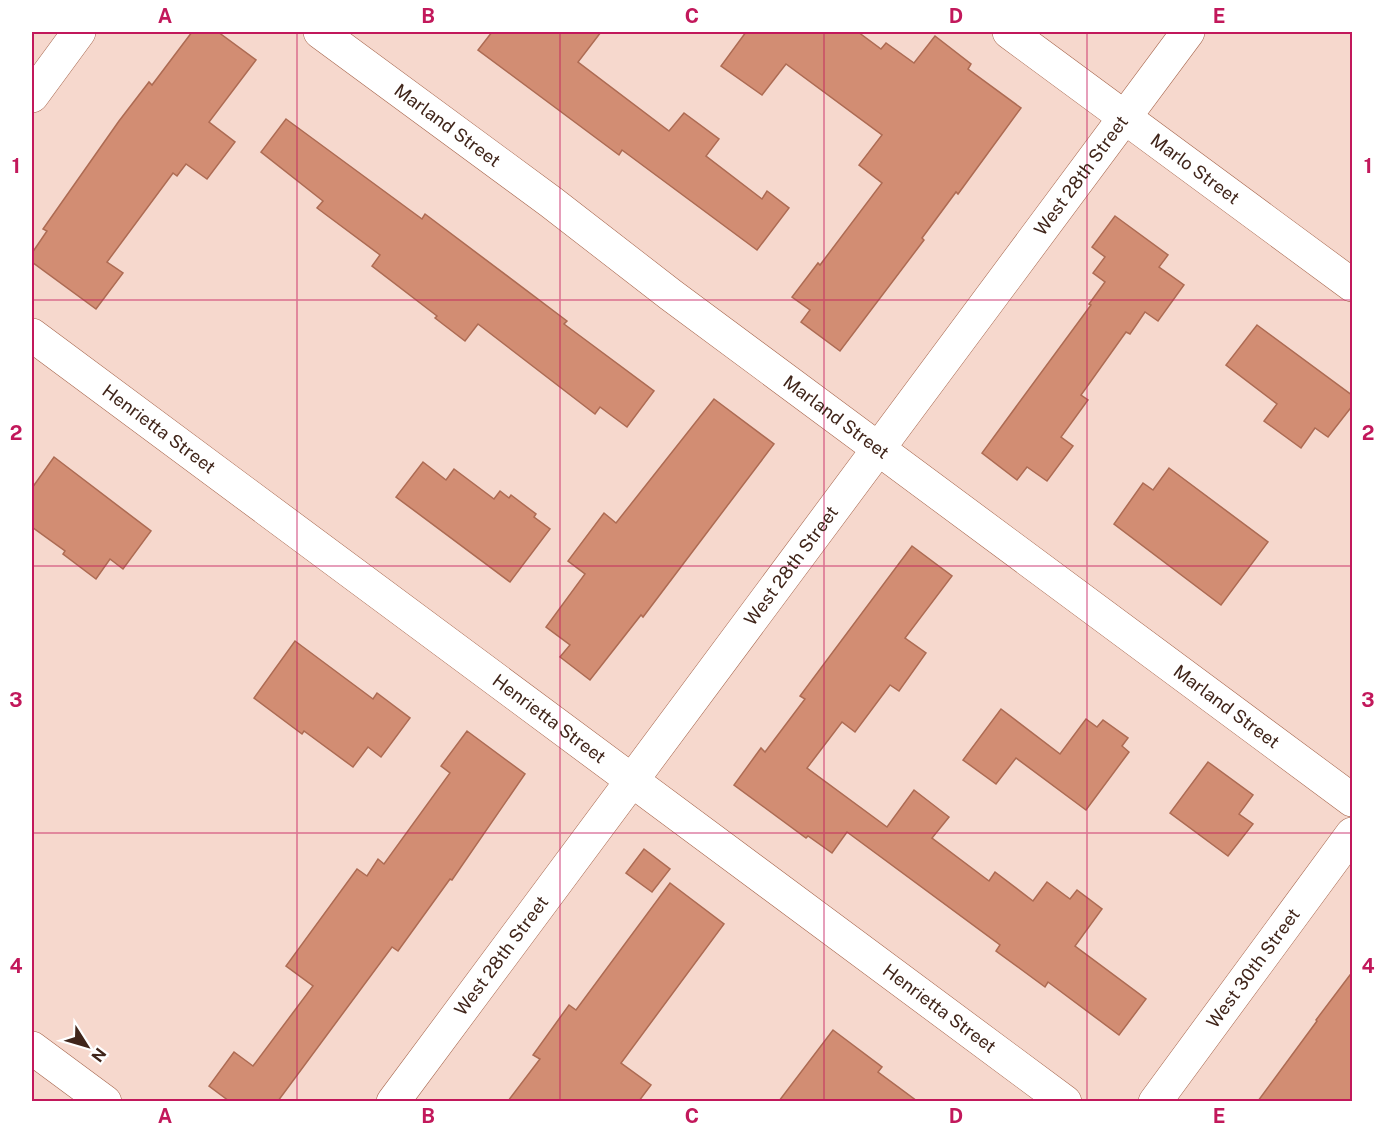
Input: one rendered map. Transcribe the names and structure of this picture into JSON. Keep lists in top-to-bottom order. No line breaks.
{"streets":{"street":["Marland Street","Marlo Street","West 28th Street","Henrietta Street","West 30th Street"]},"crossings":[["Marland Street","West 28th Street"],["Marlo Street","West 28th Street"],["West 28th Street","Henrietta Street"]],"north":"bottom right","grid":{"columns":["A","B","C","D","E"],"rows":["1","2","3","4"]}}
